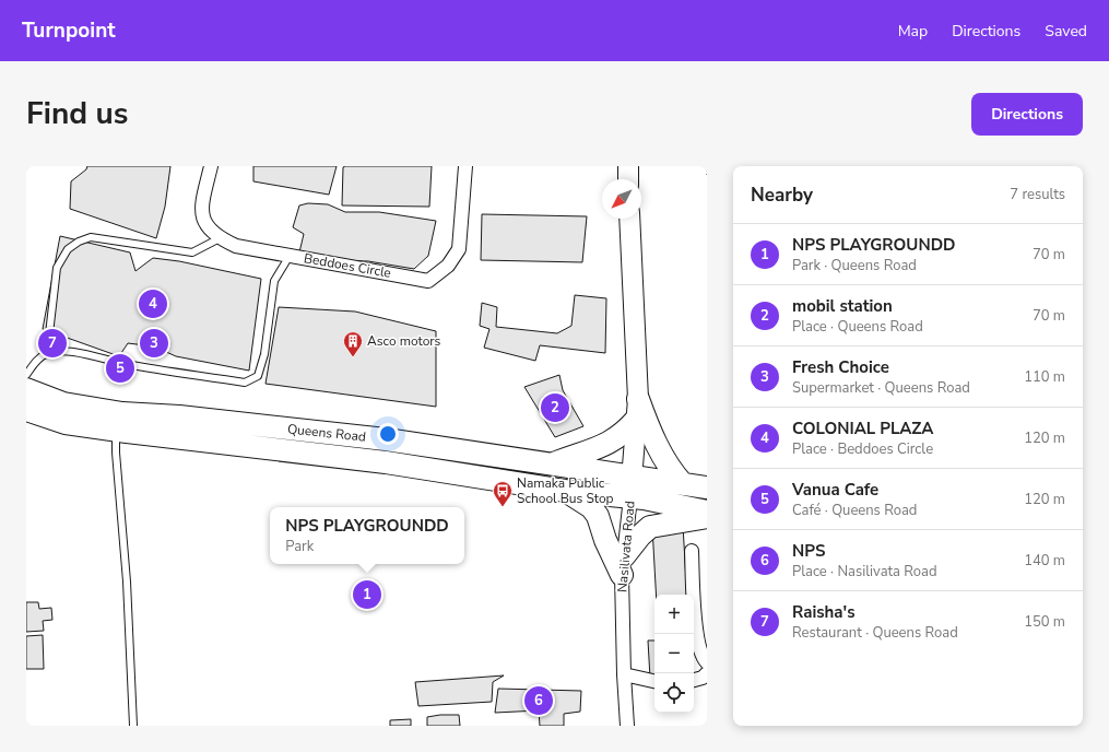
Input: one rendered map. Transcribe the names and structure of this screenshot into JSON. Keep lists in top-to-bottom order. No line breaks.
{"streets":{"main road":["Queens Road","Nasilivata Road"],"street":["Beddoes Circle"]},"crossings":[["Queens Road","Nasilivata Road"]],"places":{"building":["Asco motors"],"bus stop":["Namaka Public School Bus Stop"]},"north":"bottom left","page":{"header":"Turnpoint","nav":["Map","Directions","Saved"],"title":"Find us","buttons":"Directions","heading":["Nearby","7 results"],"list":[{"mark":"1","name":"NPS PLAYGROUNDD","note":"Park · Queens Road","value":"70 m"},{"mark":"2","name":"mobil station","note":"Place · Queens Road","value":"70 m"},{"mark":"3","name":"Fresh Choice","note":"Supermarket · Queens Road","value":"110 m"},{"mark":"4","name":"COLONIAL PLAZA","note":"Place · Beddoes Circle","value":"120 m"},{"mark":"5","name":"Vanua Cafe","note":"Café · Queens Road","value":"120 m"},{"mark":"6","name":"NPS","note":"Place · Nasilivata Road","value":"140 m"},{"mark":"7","name":"Raisha's","note":"Restaurant · Queens Road","value":"150 m"}],"pins":["4","3","7","5","2","1","6"],"popup":["NPS PLAYGROUNDD","Park"],"map_buttons":["+","−"]}}
